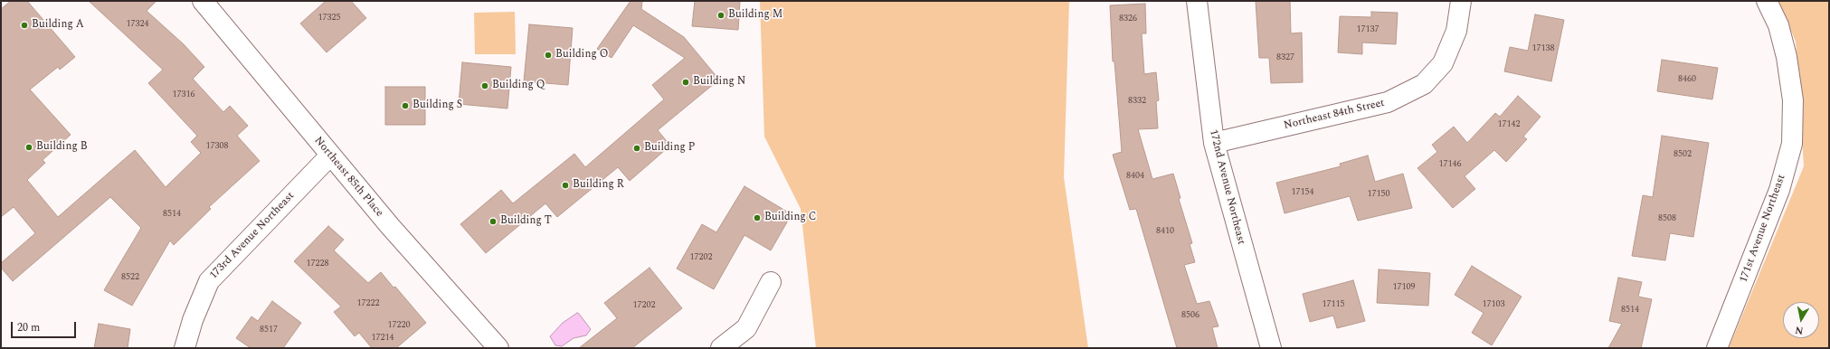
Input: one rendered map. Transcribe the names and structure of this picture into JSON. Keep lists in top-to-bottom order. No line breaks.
{"streets":{"street":["Northeast 84th Street","Northeast 85th Place","172nd Avenue Northeast","171st Avenue Northeast","173rd Avenue Northeast"]},"crossings":[["Northeast 84th Street","172nd Avenue Northeast"],["Northeast 85th Place","173rd Avenue Northeast"]],"places":["Building M","Building A","Building O","Building N","Building Q","Building S","Building B","Building P","Building R","Building C","Building T"],"house_numbers":["17325","8326","17324","17137","17138","8327","8460","17316","8332","17142","17308","8502","17146","8404","17154","17150","8514","8508","8410","17202","17228","8522","17109","17222","17115","17103","17202","8514","8506","17220","8517","17214"],"scale_bar":"20 m","north":"bottom"}
